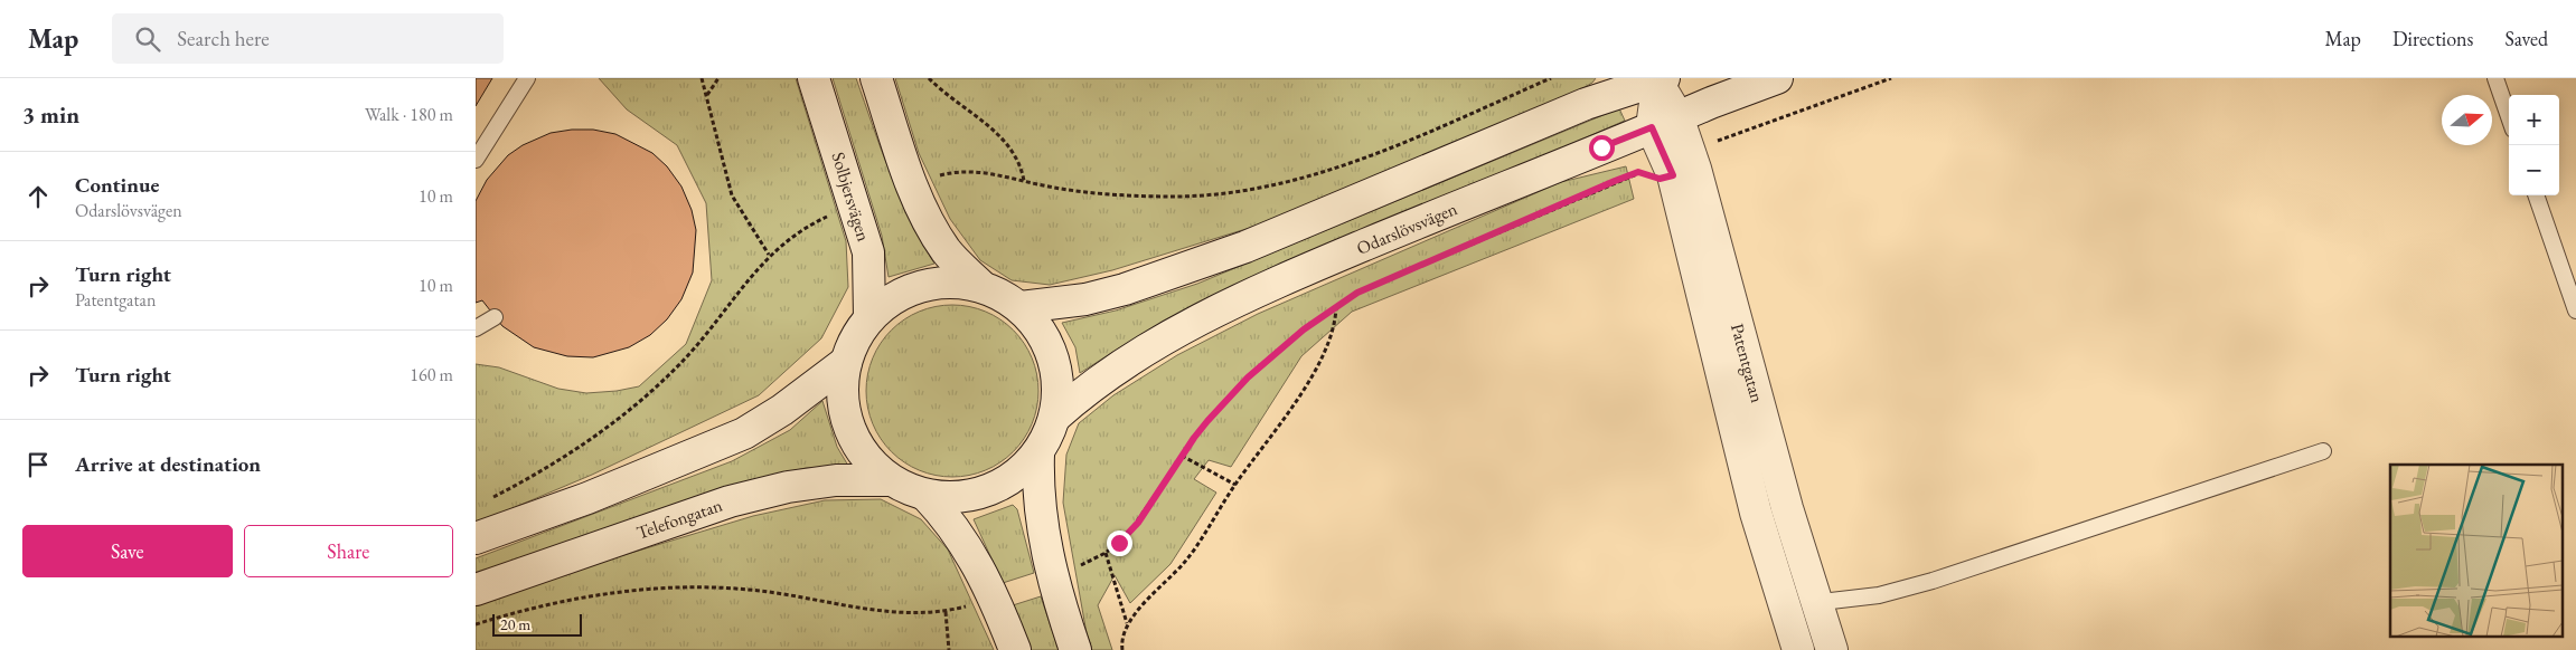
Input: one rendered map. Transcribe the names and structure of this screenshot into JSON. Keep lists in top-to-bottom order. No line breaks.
{"streets":{"main road":["Solbjersvägen","Odarslövsvägen","Patentgatan","Telefongatan"]},"crossings":[["Odarslövsvägen","Patentgatan"]],"scale_bar":"20 m","north":"right","page":{"header":"Map","search":"Search here","nav":["Map","Directions","Saved"],"heading":["3 min","Walk · 180 m"],"map_buttons":["+","−"],"list":[["Continue","Odarslövsvägen","10 m"],["Turn right","Patentgatan","10 m"],["Turn right","160 m"],"Arrive at destination"],"buttons":["Save","Share"],"scale":"20 m"}}
